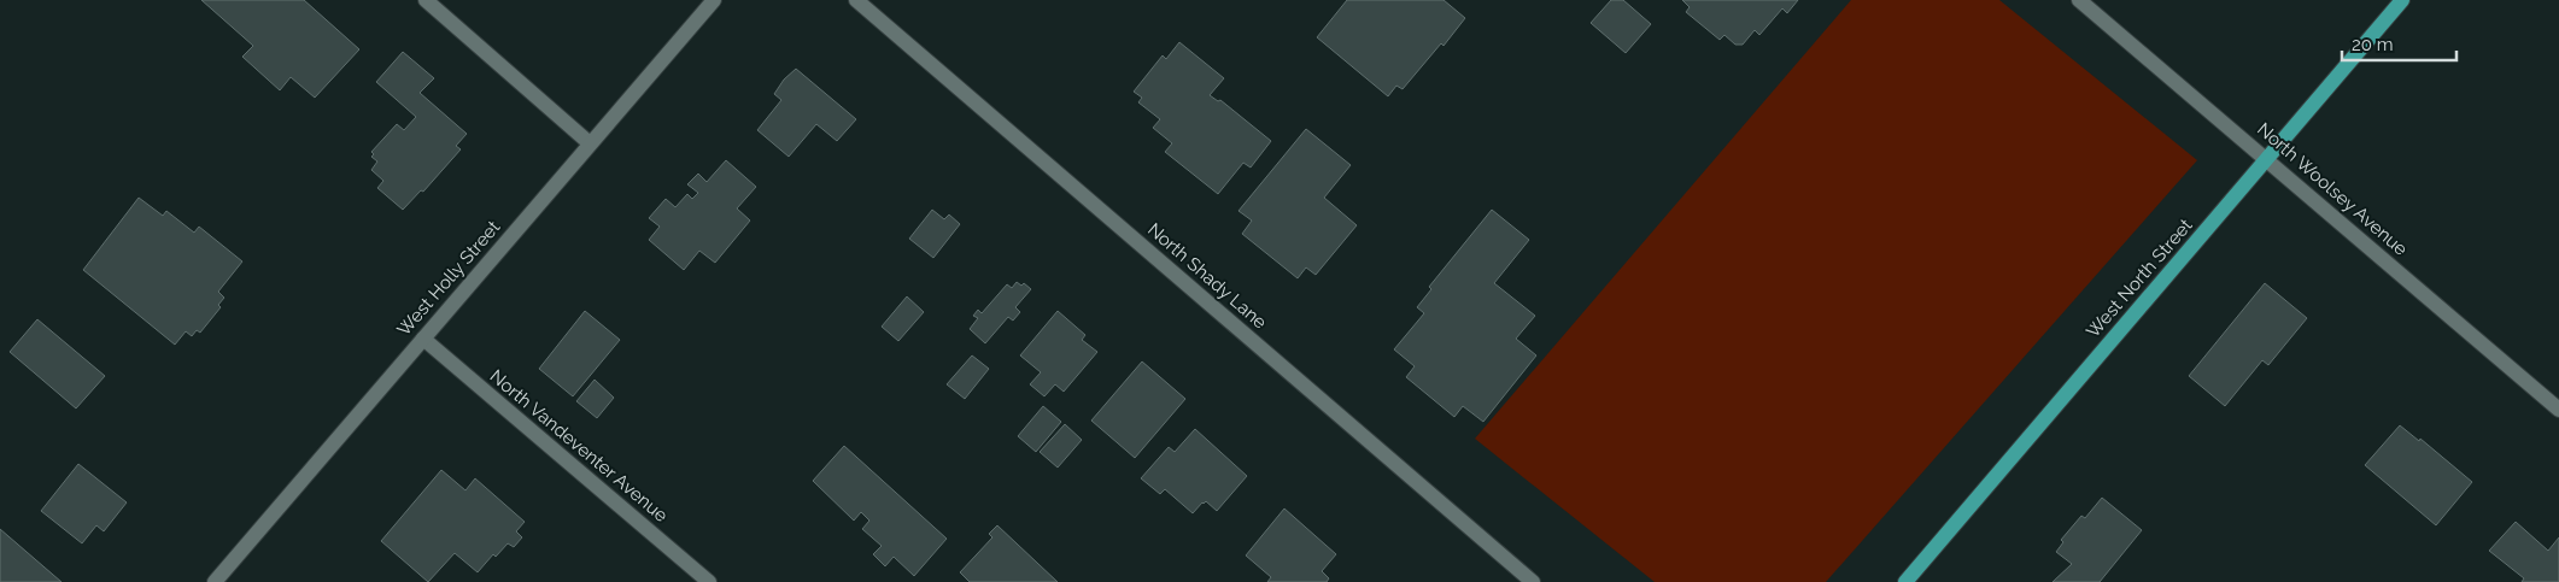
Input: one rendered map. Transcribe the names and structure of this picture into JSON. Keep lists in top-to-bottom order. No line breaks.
{"streets":{"main road":["West North Street"],"street":["North Woolsey Avenue","North Shady Lane","West Holly Street","North Vandeventer Avenue"]},"crossings":[["North Woolsey Avenue","West North Street"],["West Holly Street","North Vandeventer Avenue"]],"scale_bar":"20 m"}
